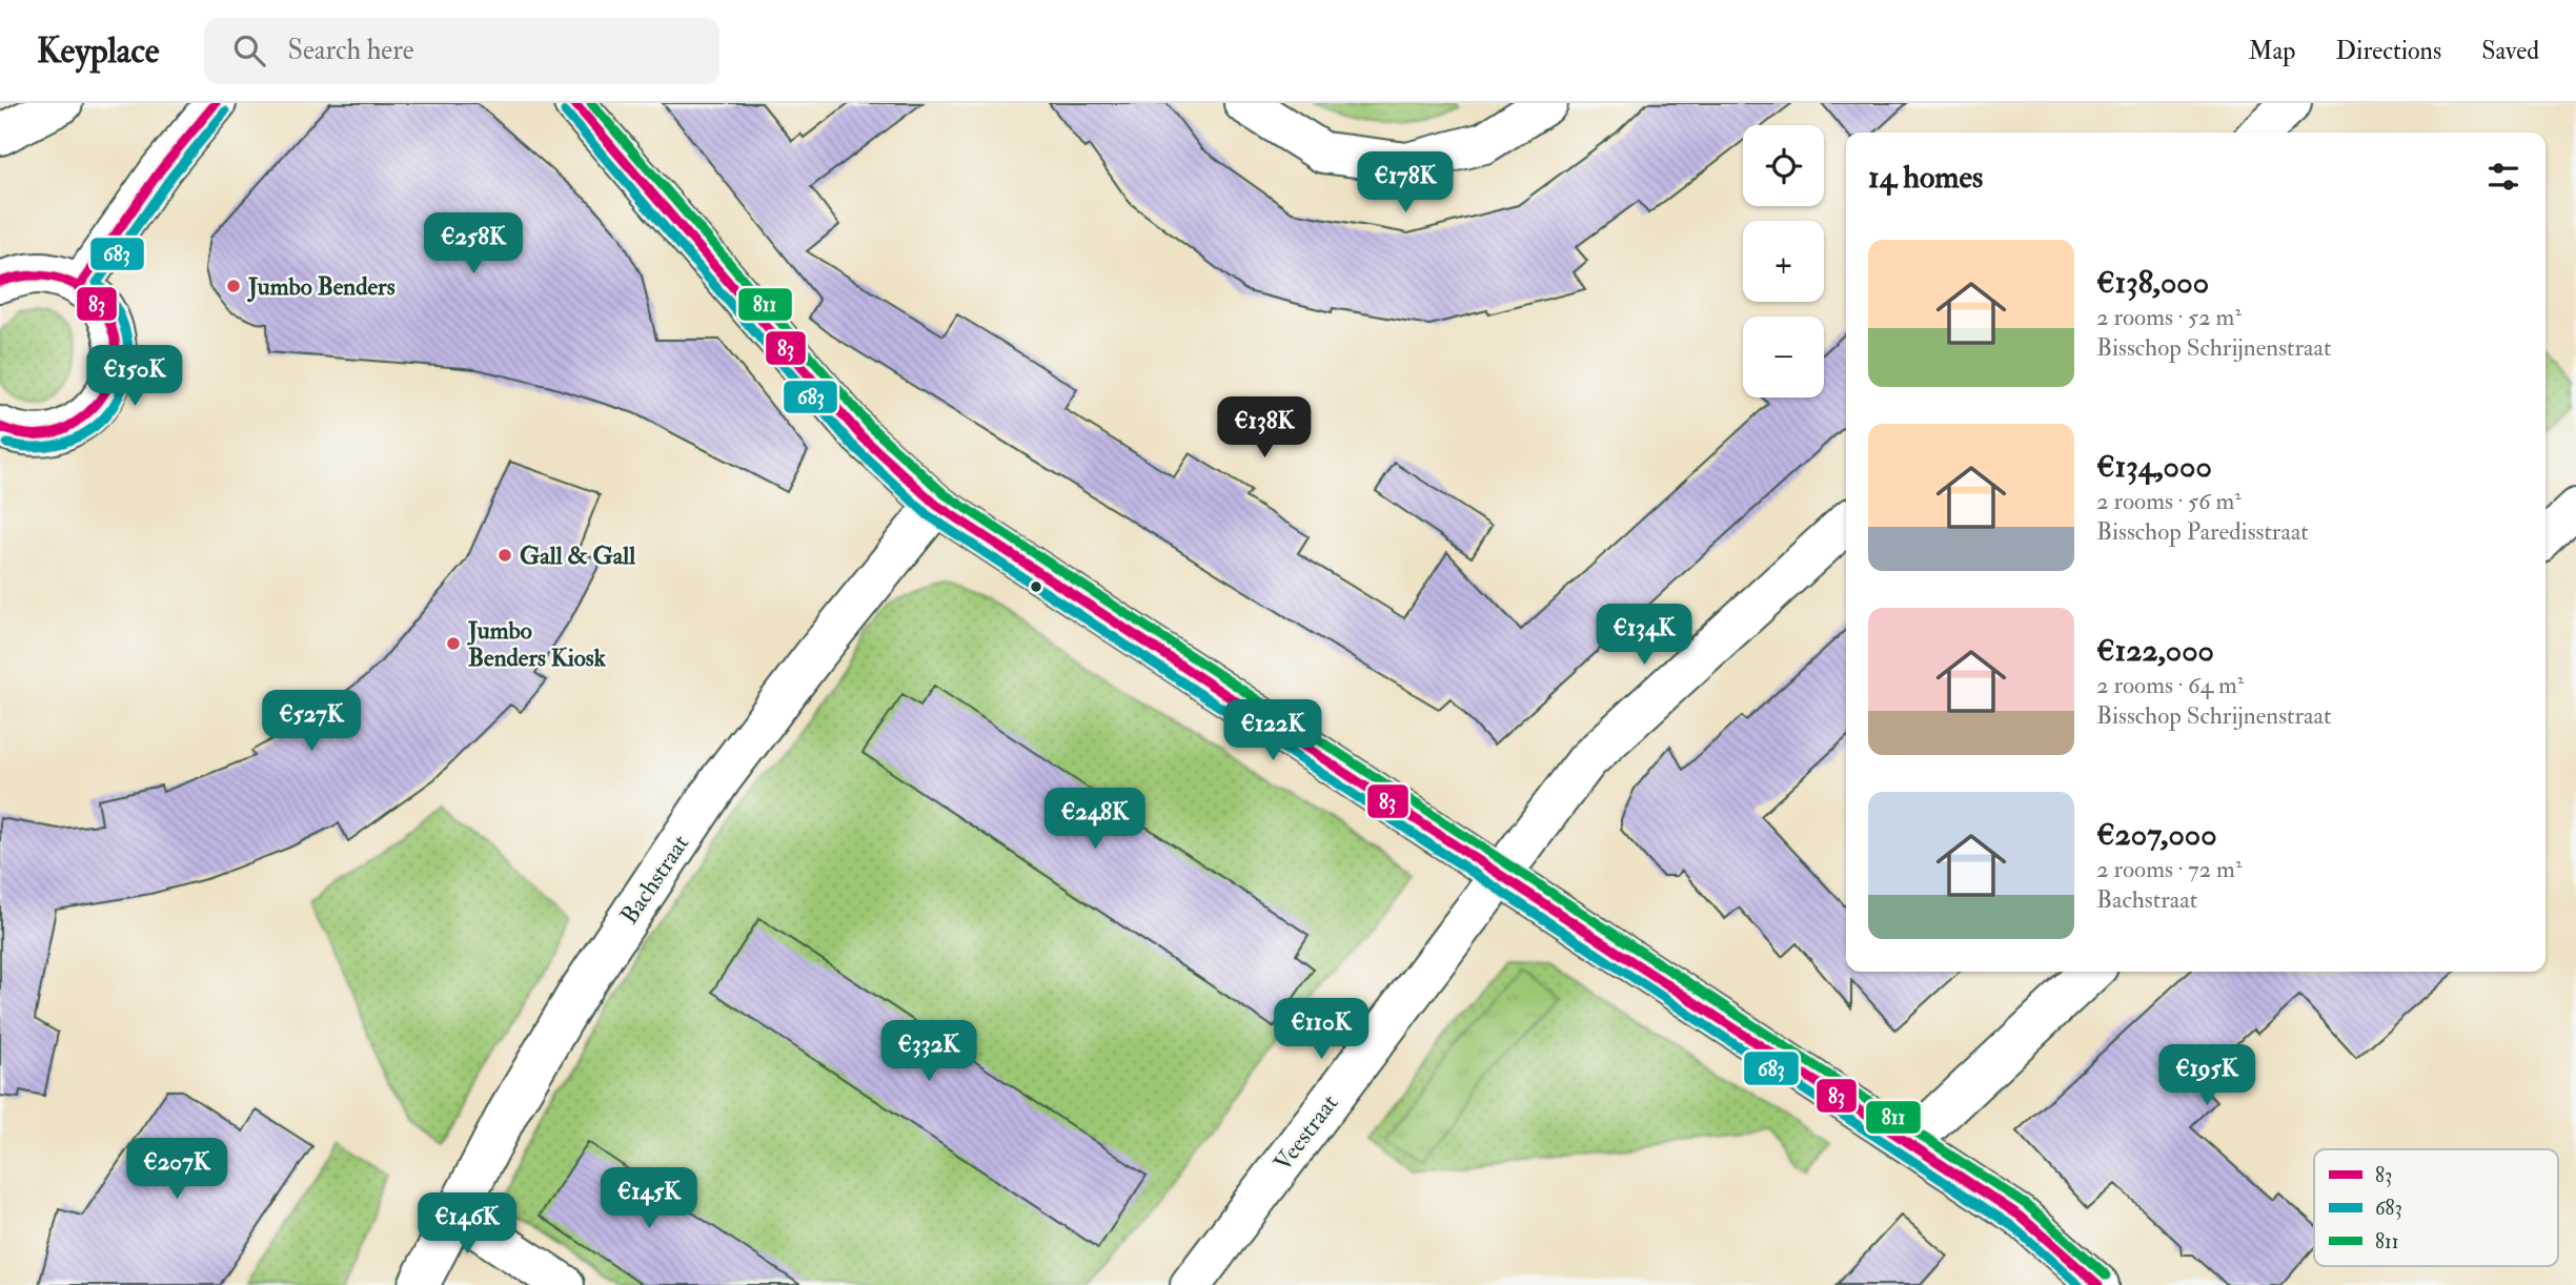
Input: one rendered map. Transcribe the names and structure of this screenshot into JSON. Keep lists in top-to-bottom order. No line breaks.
{"streets":{"street":["Bachstraat","Veestraat"]},"places":["Jumbo Benders","Gall & Gall","Jumbo Benders Kiosk"],"lines":["transit line 83","transit line 811","transit line 683"],"legend":["83","683","811"],"page":{"header":"Keyplace","search":"Search here","nav":["Map","Directions","Saved"],"map_buttons":["+","−"],"heading":"14 homes","price":["€178K","€258K","€150K","€138K","€134K","€527K","€122K","€248K","€110K","€332K","€195K","€207K","€145K","€146K"],"list":[{"name":"€138,000","note":"2 rooms · 52 m² · Bisschop Schrijnenstraat"},{"name":"€134,000","note":"2 rooms · 56 m² · Bisschop Paredisstraat"},{"name":"€122,000","note":"2 rooms · 64 m² · Bisschop Schrijnenstraat"},{"name":"€207,000","note":"2 rooms · 72 m² · Bachstraat"}]}}
